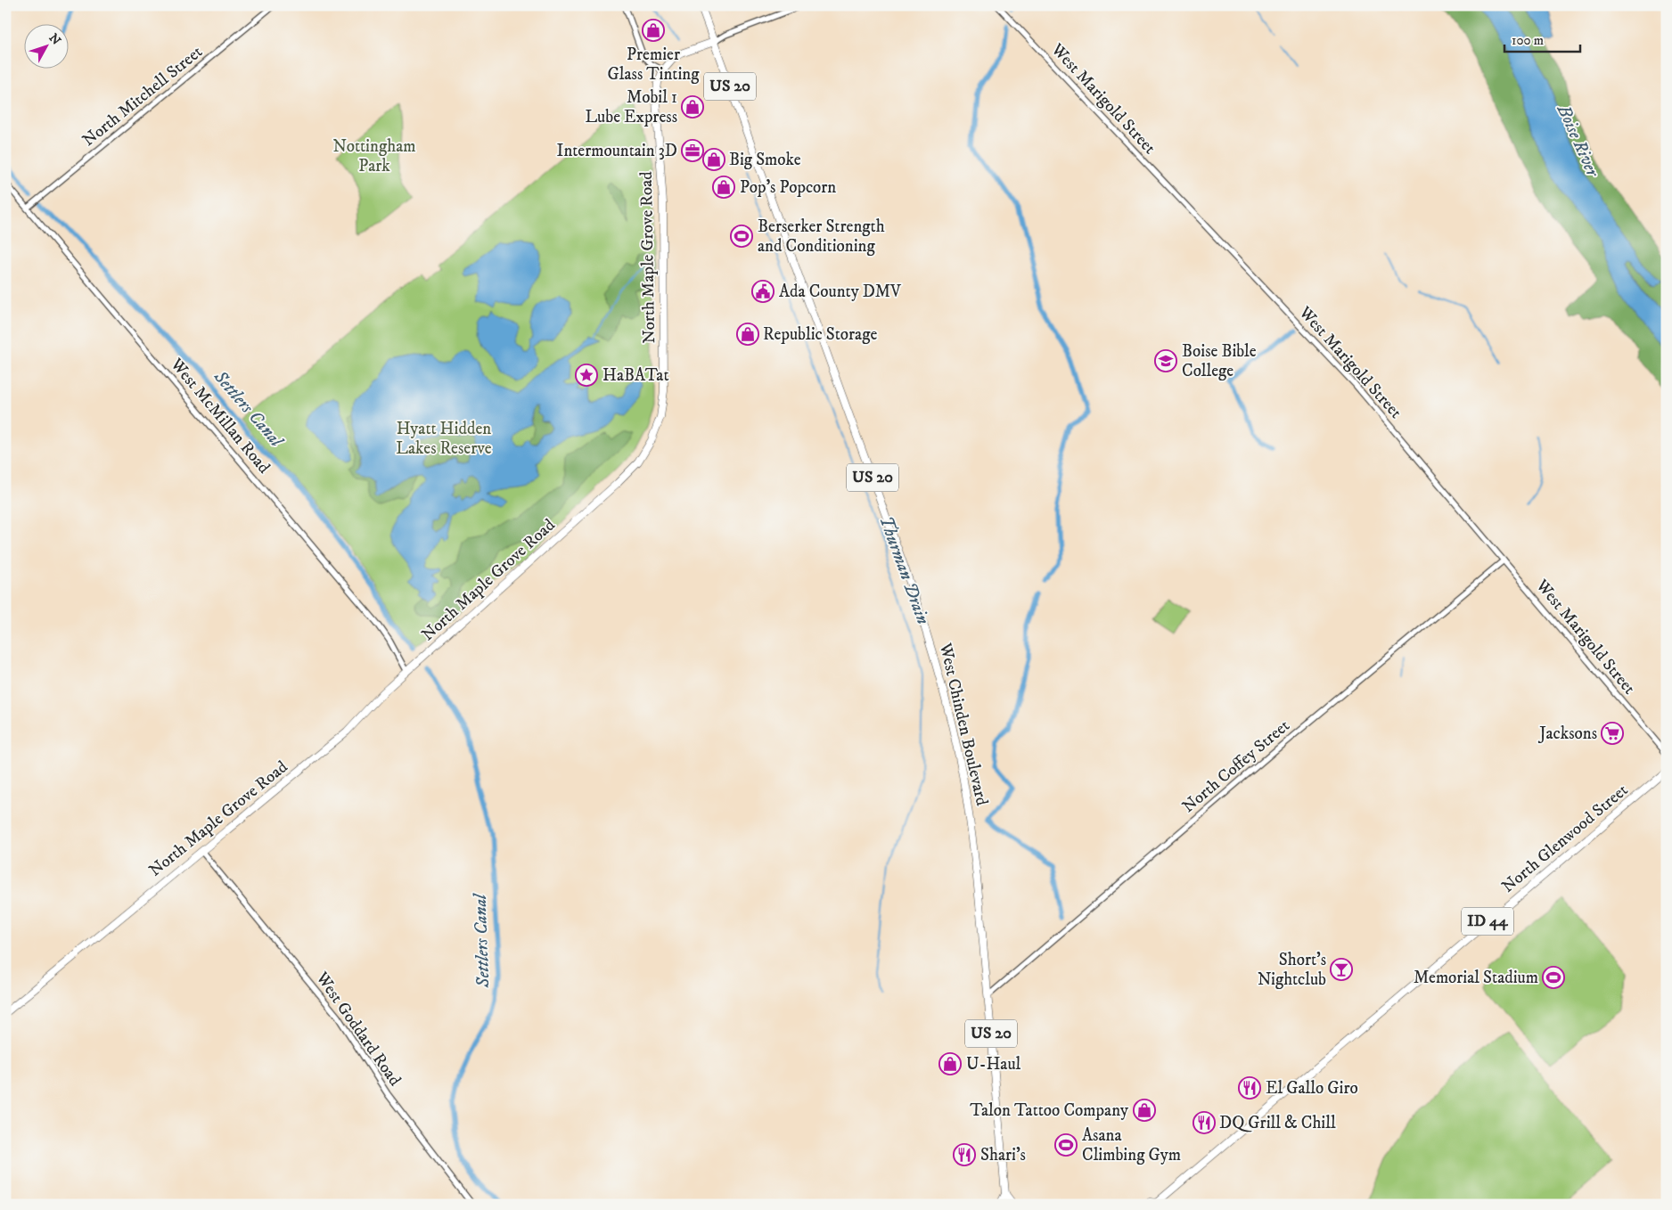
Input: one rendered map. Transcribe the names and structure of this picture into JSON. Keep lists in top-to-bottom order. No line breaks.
{"streets":{"main road":["US 20","North Maple Grove Road","West Chinden Boulevard","North Glenwood Street","ID 44"],"street":["North Mitchell Street","West Marigold Street","West McMillan Road","North Coffey Street","West Goddard Road"]},"crossings":[["North Mitchell Street","West McMillan Road"],["West Marigold Street","North Coffey Street"],["North Maple Grove Road","West McMillan Road"],["North Maple Grove Road","West Chinden Boulevard"],["North Maple Grove Road","West Goddard Road"],["West Chinden Boulevard","North Coffey Street"]],"water":["Boise River","Settlers Canal","Thurman Drain"],"parks":["Nottingham Park","Hyatt Hidden Lakes Reserve"],"places":{"shop":["Premier Glass Tinting","Mobil 1 Lube Express","Big Smoke","Pop's Popcorn","Republic Storage","U-Haul","Talon Tattoo Company"],"office":["Intermountain 3D"],"sports":["Berserker Strength and Conditioning","Memorial Stadium","Asana Climbing Gym"],"public building":["Ada County DMV"],"school or university":["Boise Bible College"],"place":["HaBATat"],"supermarket":["Jacksons"],"bar":["Short's Nightclub"],"restaurant":["El Gallo Giro","DQ Grill & Chill","Shari's"]},"scale_bar":"100 m","north":"top right"}
